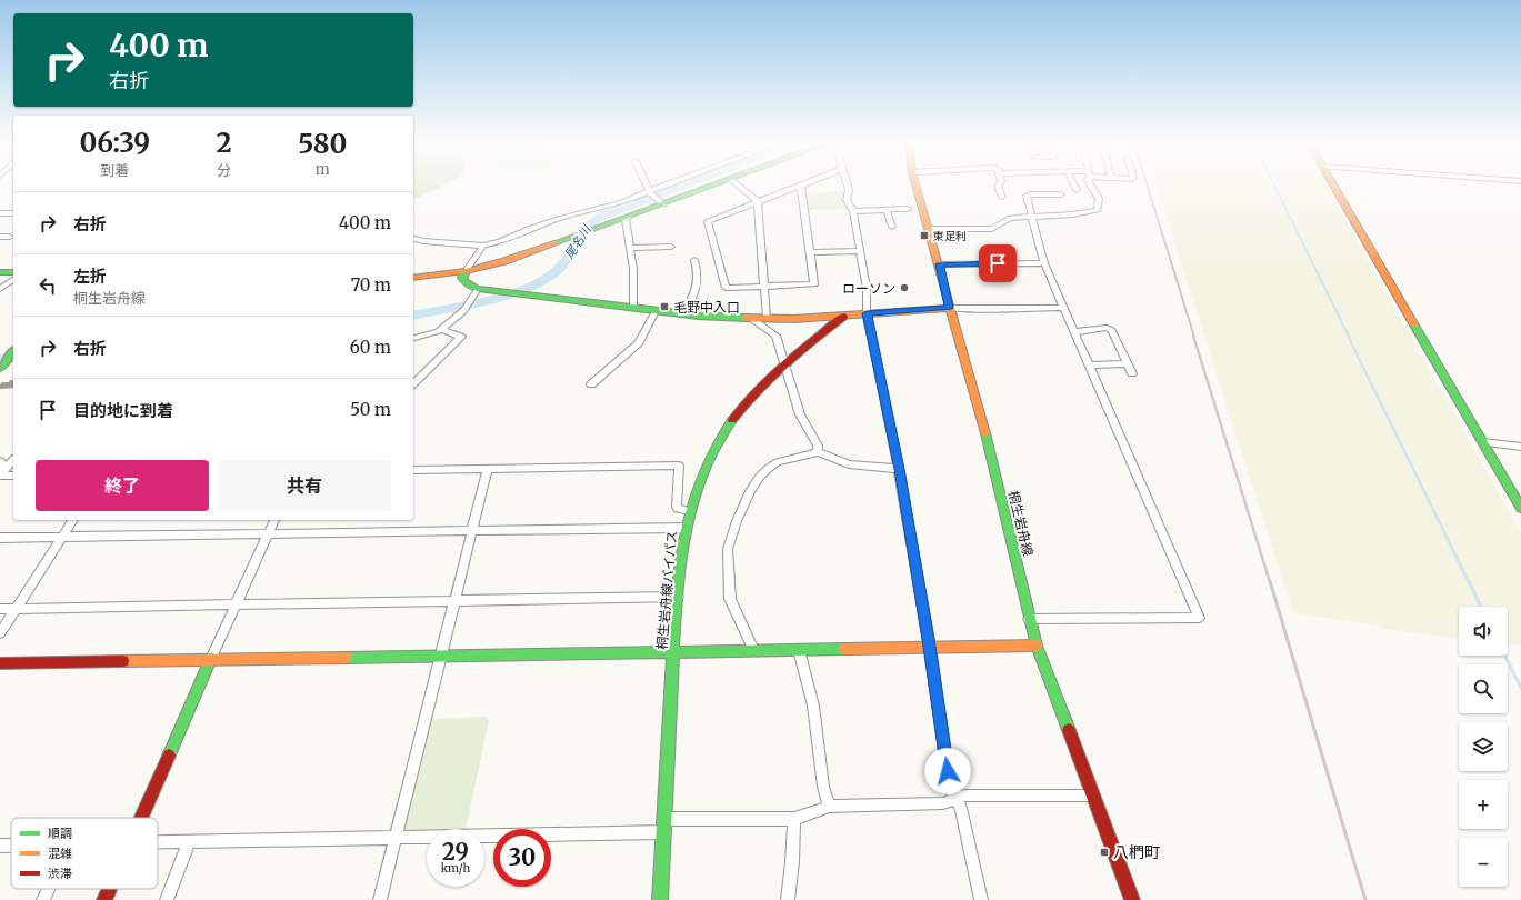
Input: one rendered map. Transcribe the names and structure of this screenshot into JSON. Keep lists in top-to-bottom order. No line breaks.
{"streets":{"street":["桐生岩舟線","桐生岩舟線バイパス"]},"water":["尾名川"],"places":{"transit":["東足利","毛野中入口","八椚町"],"other":["ローソン"]},"legend":["順調","混雑","渋滞"],"page":{"turn":["400 m","右折"],"eta":["06:39","到着","2","分","580","m"],"list":[{"name":"右折","value":"400 m"},{"name":"左折","note":"桐生岩舟線","value":"70 m"},{"name":"右折","value":"60 m"},{"name":"目的地に到着","value":"50 m"}],"buttons":["終了","共有"],"map_buttons":["+","−"],"speed":"29 km/h","limit":"30"}}
